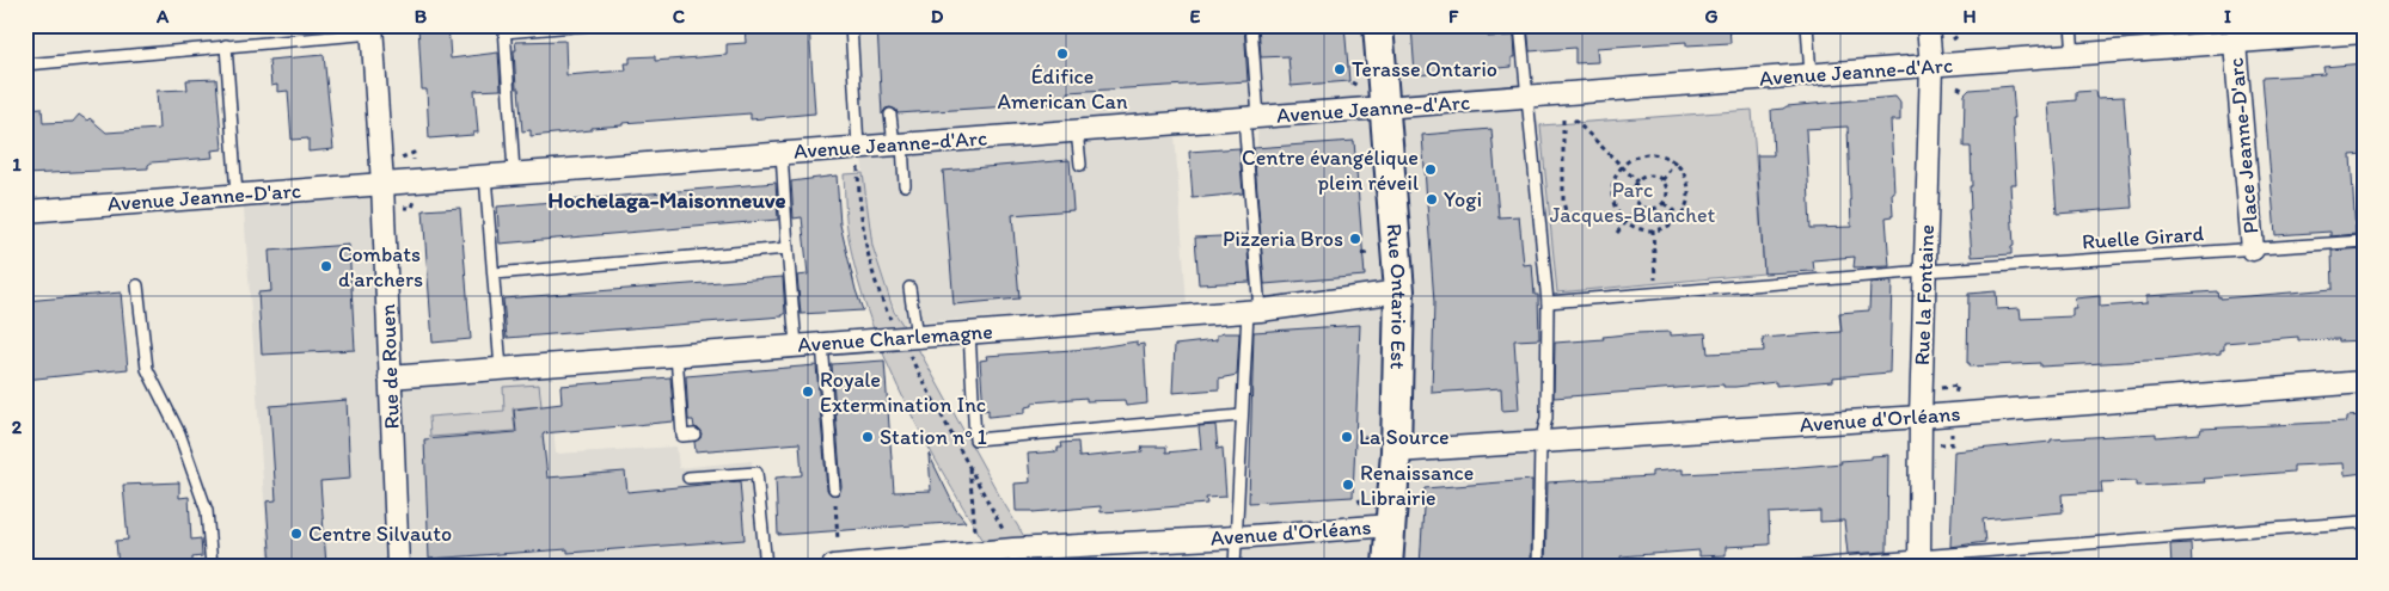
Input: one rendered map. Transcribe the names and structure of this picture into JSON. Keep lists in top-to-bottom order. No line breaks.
{"streets":{"main road":["Rue Ontario Est"],"street":["Avenue Jeanne-d'Arc","Place Jeanne-D'arc","Avenue Jeanne-D'arc","Rue la Fontaine","Avenue Charlemagne","Rue de Rouen","Avenue d'Orléans"],"lane":["Ruelle Girard"]},"crossings":[["Avenue Jeanne-d'Arc","Place Jeanne-D'arc"],["Avenue Jeanne-d'Arc","Avenue Jeanne-D'arc"],["Avenue Jeanne-d'Arc","Rue Ontario Est"],["Avenue Jeanne-d'Arc","Rue la Fontaine"],["Avenue Jeanne-d'Arc","Rue de Rouen"],["Place Jeanne-D'arc","Ruelle Girard"],["Avenue Jeanne-D'arc","Rue de Rouen"],["Ruelle Girard","Rue la Fontaine"],["Rue Ontario Est","Avenue Charlemagne"],["Rue Ontario Est","Avenue d'Orléans"],["Rue la Fontaine","Avenue d'Orléans"],["Avenue Charlemagne","Rue de Rouen"]],"districts":["Hochelaga-Maisonneuve"],"parks":["Parc Jacques-Blanchet"],"places":["Édifice American Can","Terasse Ontario","Centre évangélique plein réveil","Yogi","Pizzeria Bros","Combats d'archers","Royale Extermination Inc","Station nº 1","La Source","Renaissance Librairie","Centre Silvauto"],"grid":{"columns":["A","B","C","D","E","F","G","H","I"],"rows":["1","2"]}}
